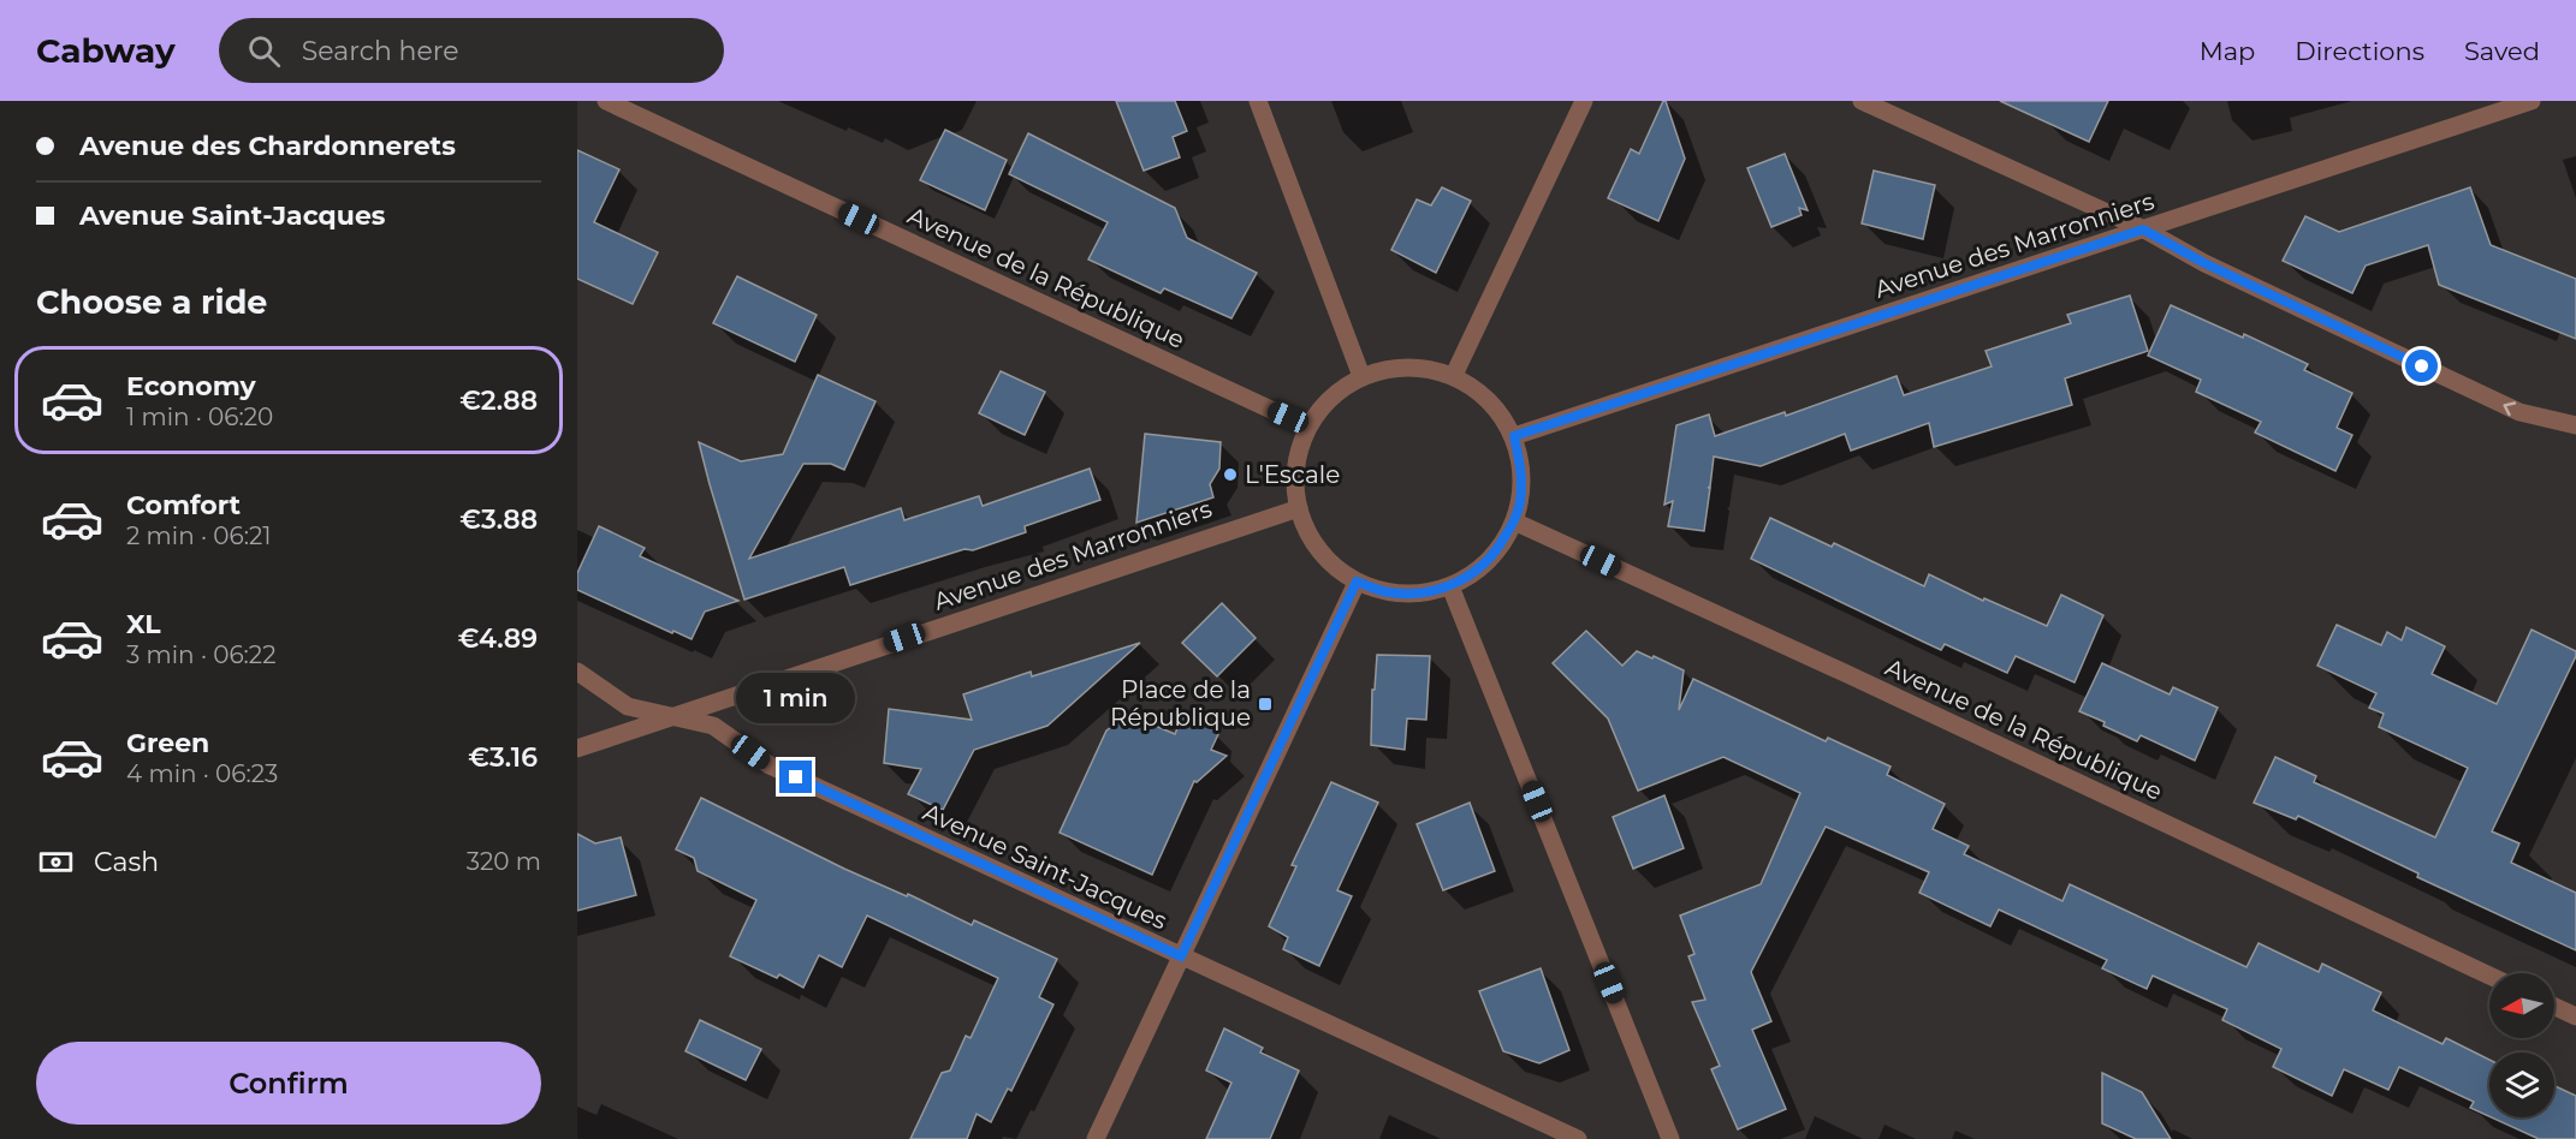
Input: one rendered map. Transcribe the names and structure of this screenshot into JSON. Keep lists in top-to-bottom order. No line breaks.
{"streets":{"street":["Avenue des Marronniers","Avenue de la République","Avenue Saint-Jacques"]},"crossings":[["Avenue des Marronniers","Avenue de la République"],["Avenue des Marronniers","Avenue Saint-Jacques"]],"places":{"other":["L'Escale"],"transit":["Place de la République"]},"north":"left","page":{"header":"Cabway","search":"Search here","nav":["Map","Directions","Saved"],"banner":["Avenue des Chardonnerets","Avenue Saint-Jacques"],"heading":"Choose a ride","list":[{"name":"Economy","note":"1 min · 06:20","value":"€2.88"},{"name":"Comfort","note":"2 min · 06:21","value":"€3.88"},{"name":"XL","note":"3 min · 06:22","value":"€4.89"},{"name":"Green","note":"4 min · 06:23","value":"€3.16"}],"bubble":"1 min","pay":["Cash","320 m"],"buttons":"Confirm"}}
